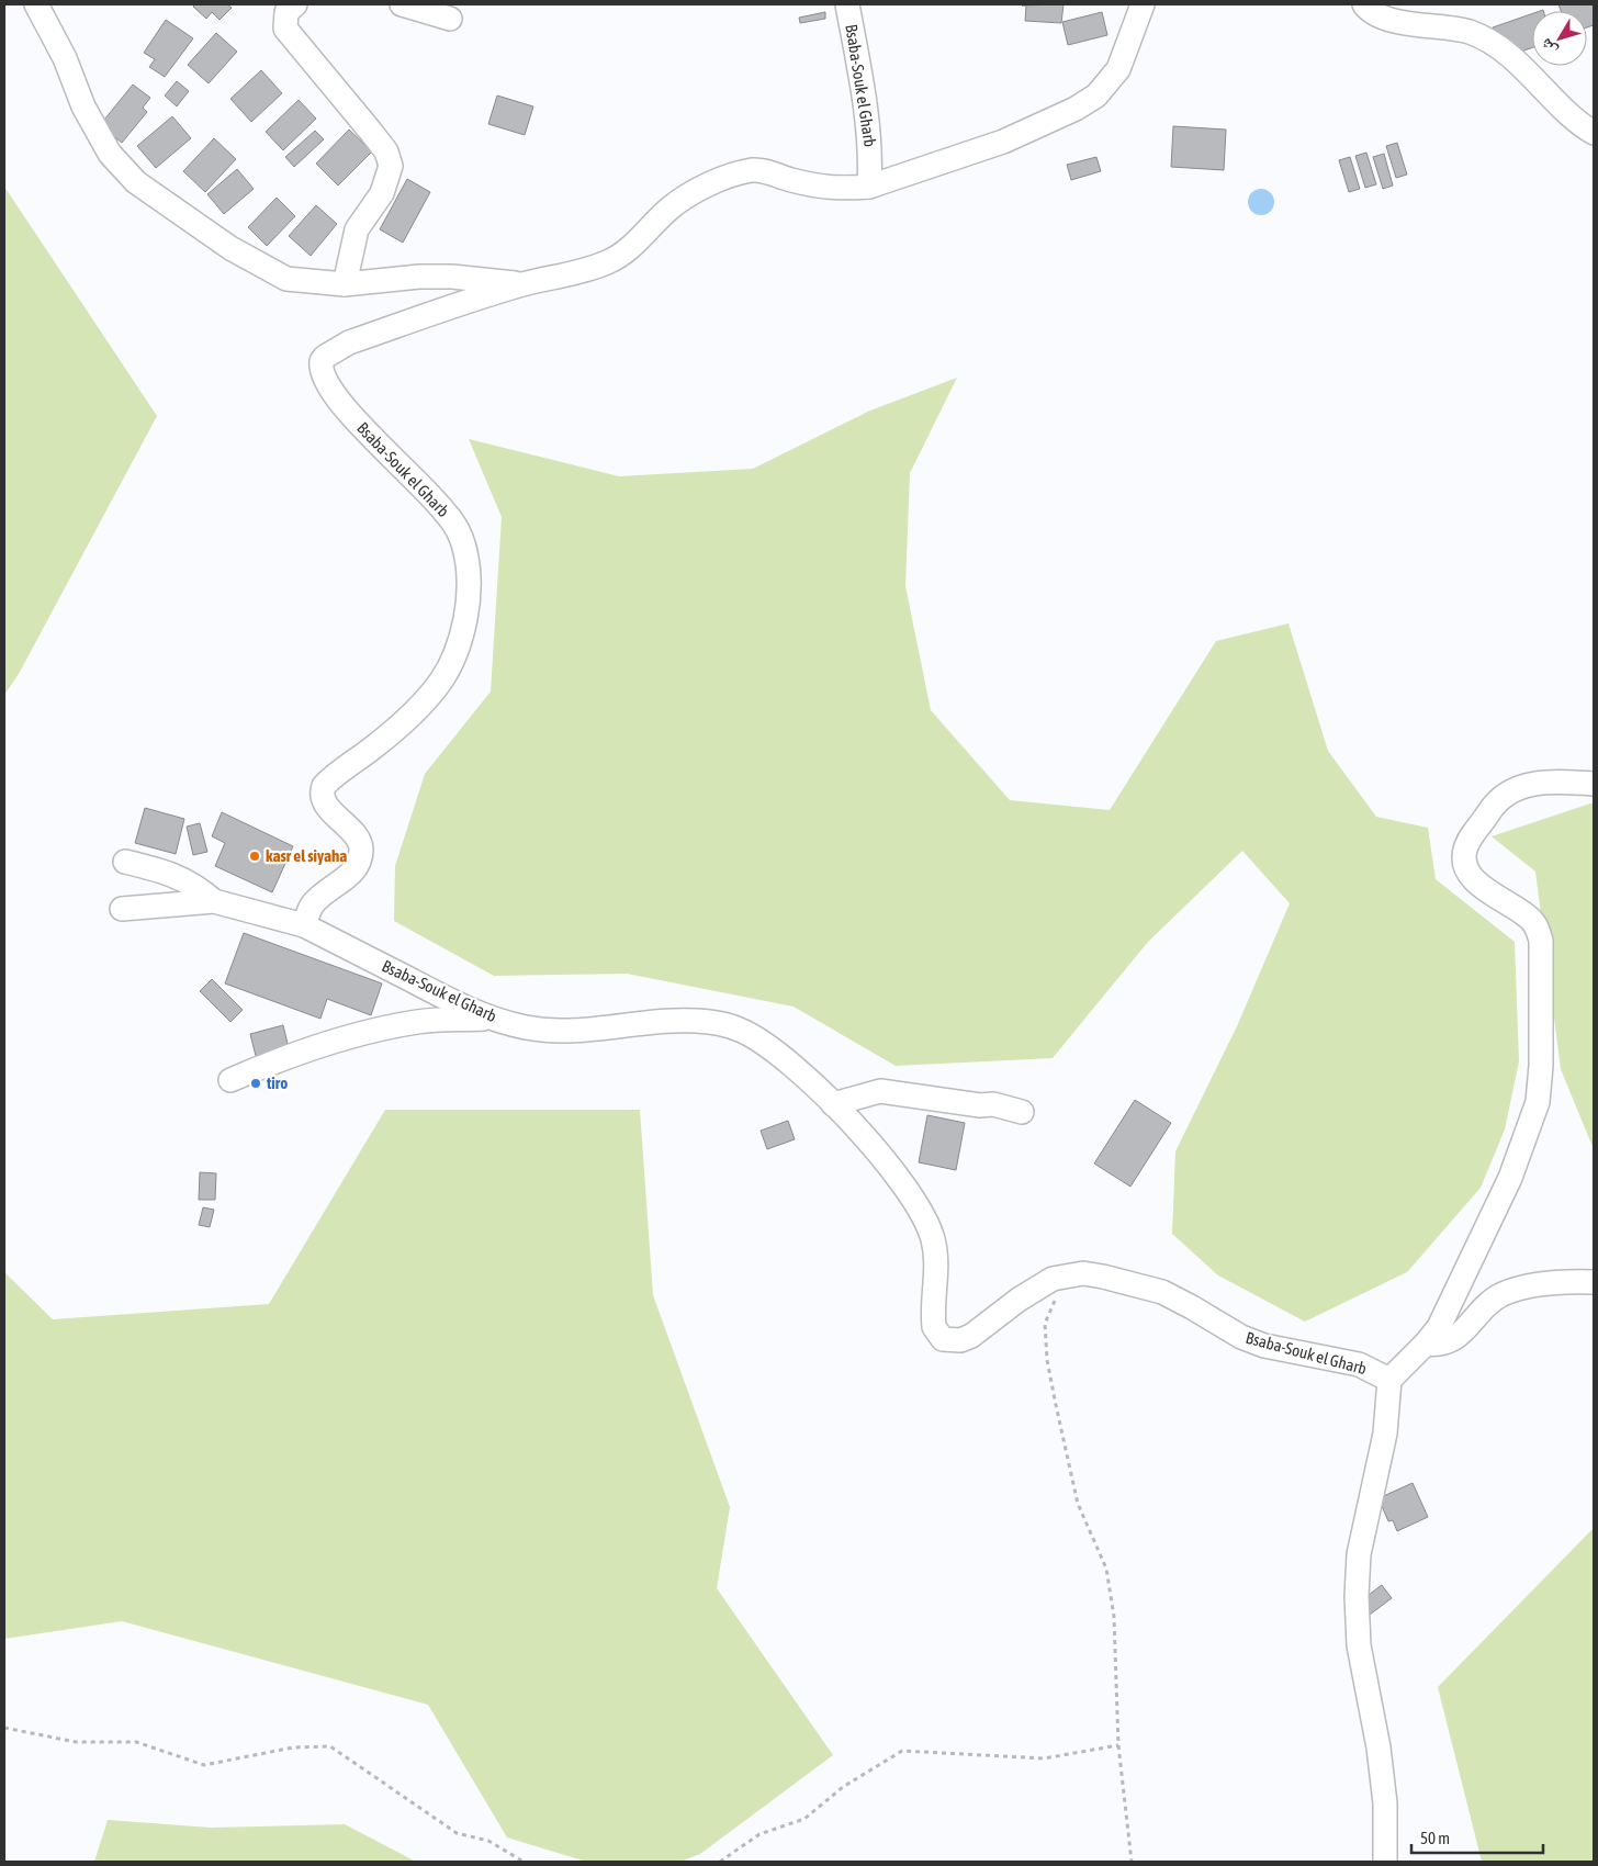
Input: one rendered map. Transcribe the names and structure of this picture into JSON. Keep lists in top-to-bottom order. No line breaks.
{"streets":{"street":["Bsaba-Souk el Gharb"]},"places":["kasr el siyaha","tiro"],"scale_bar":"50 m","north":"bottom left"}
